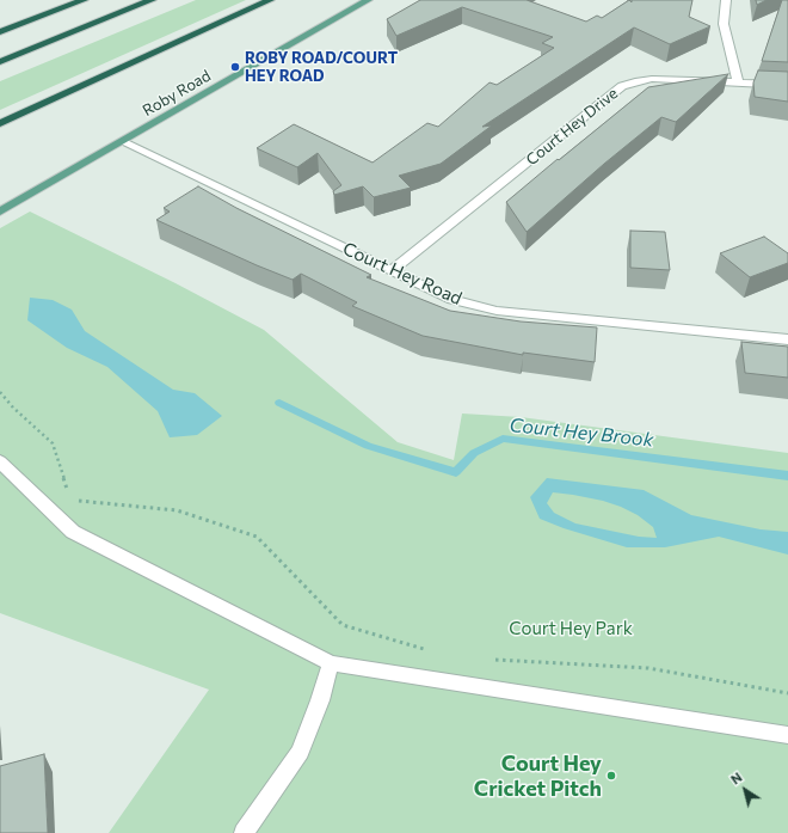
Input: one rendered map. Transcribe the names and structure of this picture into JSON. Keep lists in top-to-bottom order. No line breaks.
{"streets":{"main road":["Roby Road"],"street":["Court Hey Drive","Court Hey Road"]},"crossings":[["Roby Road","Court Hey Road"],["Court Hey Drive","Court Hey Road"]],"water":["Court Hey Brook"],"parks":["Court Hey Park"],"places":["ROBY ROAD/COURT HEY ROAD","Court Hey Cricket Pitch"],"north":"top left"}
